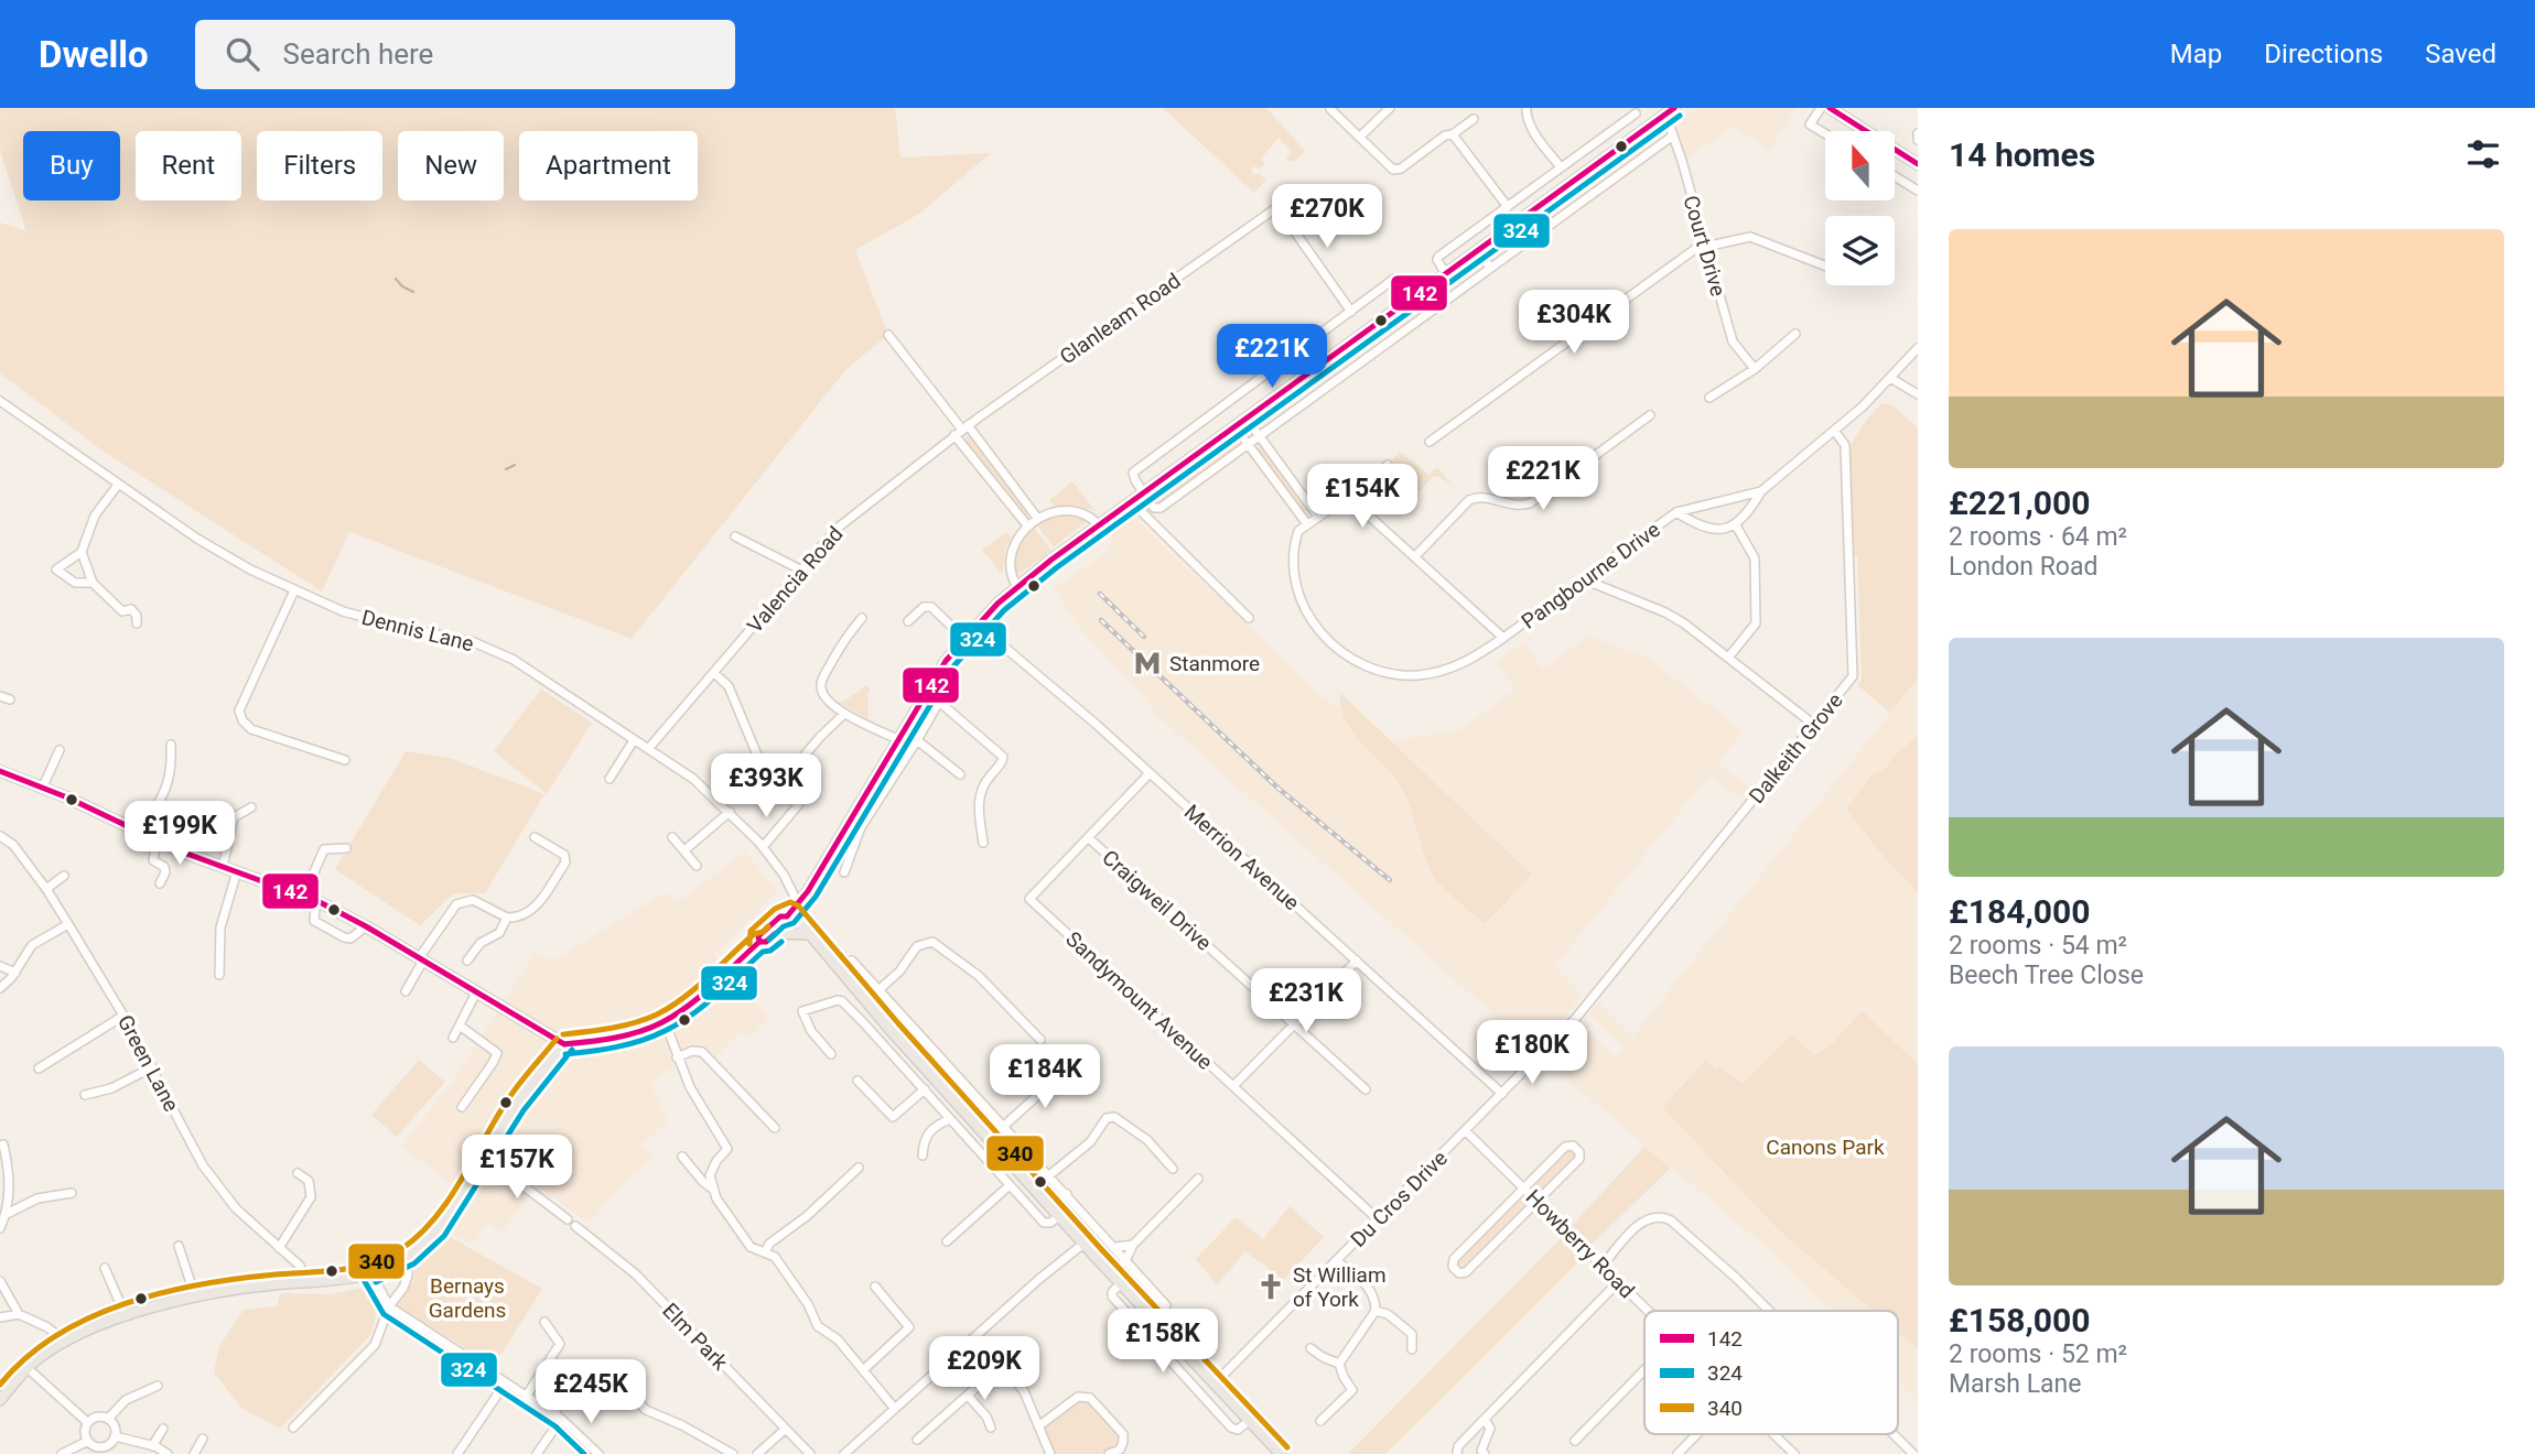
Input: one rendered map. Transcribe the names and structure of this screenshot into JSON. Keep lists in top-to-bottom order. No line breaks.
{"streets":{"street":["Court Drive","Glanleam Road","Pangbourne Drive","Valencia Road","Dennis Lane","Dalkeith Grove","Merrion Avenue","Craigweil Drive","Sandymount Avenue","Green Lane","Du Cros Drive","Howberry Road","Elm Park"]},"crossings":[["Glanleam Road","Valencia Road"],["Pangbourne Drive","Dalkeith Grove"],["Valencia Road","Dennis Lane"],["Dalkeith Grove","Du Cros Drive"],["Merrion Avenue","Sandymount Avenue"],["Merrion Avenue","Du Cros Drive"],["Craigweil Drive","Sandymount Avenue"],["Sandymount Avenue","Du Cros Drive"],["Du Cros Drive","Howberry Road"]],"parks":["Canons Park","Bernays Gardens"],"places":{"metro station":["Stanmore"],"church":["St William of York"]},"lines":["transit line 142","transit line 324","transit line 340"],"legend":["142","324","340"],"north":"top","page":{"header":"Dwello","search":"Search here","nav":["Map","Directions","Saved"],"heading":"14 homes","chip":["Buy","Rent","Filters","New","Apartment"],"price":["£270K","£304K","£221K","£221K","£154K","£393K","£199K","£231K","£180K","£184K","£157K","£158K","£209K","£245K"],"list":[{"name":"£221,000","note":"2 rooms · 64 m² · London Road"},{"name":"£184,000","note":"2 rooms · 54 m² · Beech Tree Close"},{"name":"£158,000","note":"2 rooms · 52 m² · Marsh Lane"}]}}
